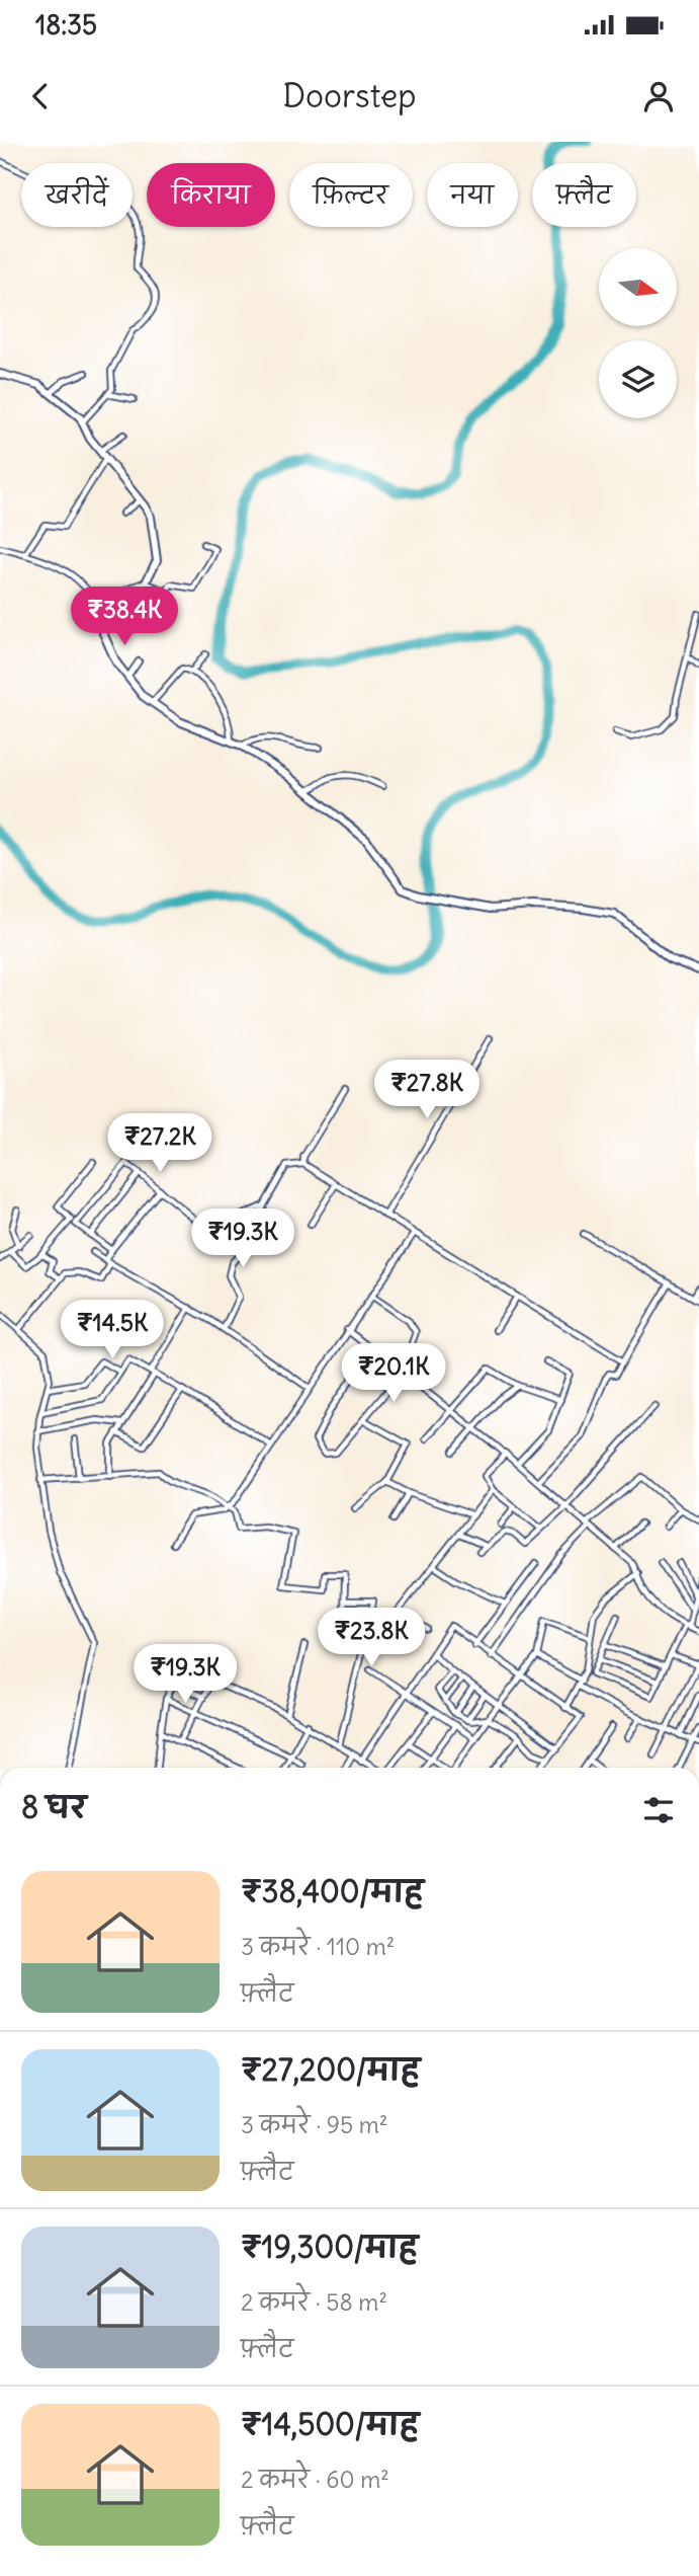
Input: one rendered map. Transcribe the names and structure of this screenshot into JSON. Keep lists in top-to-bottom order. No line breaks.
{"north":"right","page":{"status":"18:35","header":"Doorstep","chip":["खरीदें","किराया","फ़िल्टर","नया","फ़्लैट"],"price":["₹38.4K","₹27.8K","₹27.2K","₹19.3K","₹14.5K","₹20.1K","₹23.8K","₹19.3K"],"heading":"8 घर","list":[{"name":"₹38,400/माह","note":"3 कमरे · 110 m² · फ़्लैट"},{"name":"₹27,200/माह","note":"3 कमरे · 95 m² · फ़्लैट"},{"name":"₹19,300/माह","note":"2 कमरे · 58 m² · फ़्लैट"},{"name":"₹14,500/माह","note":"2 कमरे · 60 m² · फ़्लैट"}]}}
